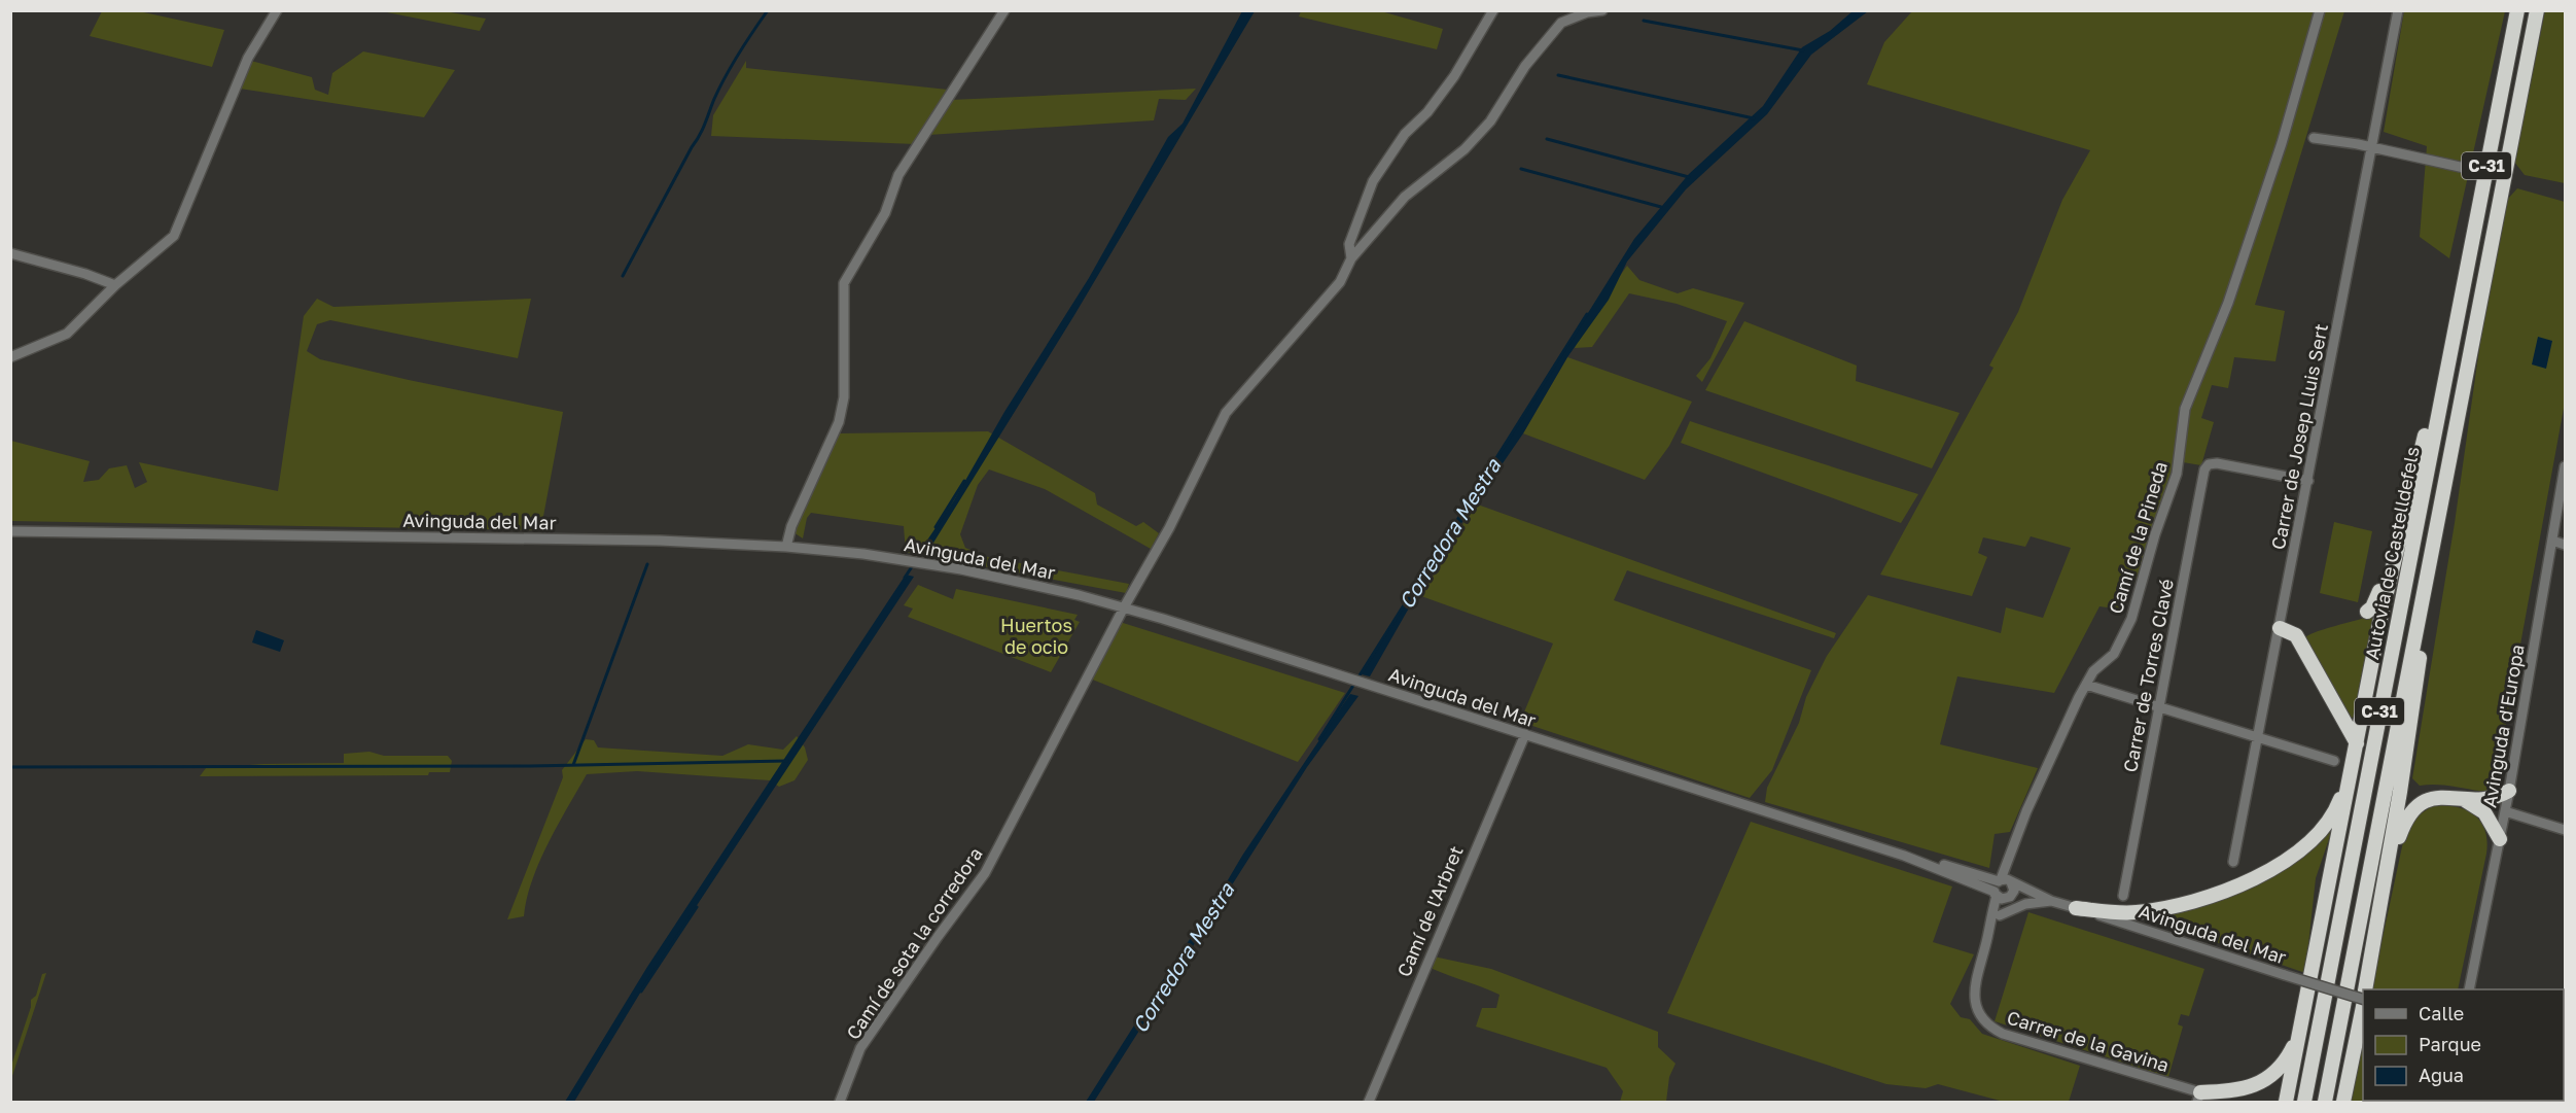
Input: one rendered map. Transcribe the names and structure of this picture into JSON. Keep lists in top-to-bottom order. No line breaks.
{"streets":{"highway":["C-31","Autovia de Castelldefels"],"street":["Carrer de Josep Lluis Sert","Avinguda del Mar","Camí de la Pineda","Carrer de Torres Clavé","Avinguda d'Europa","Camí de l'Arbret","Camí de sota la corredora","Carrer de la Gavina"]},"crossings":[["Carrer de Josep Lluis Sert","Carrer de Torres Clavé"],["Avinguda del Mar","Camí de la Pineda"],["Avinguda del Mar","Camí de l'Arbret"],["Avinguda del Mar","Camí de sota la corredora"]],"water":["Corredora Mestra"],"parks":["Huertos de ocio"],"legend":["Calle","Parque","Agua"]}
